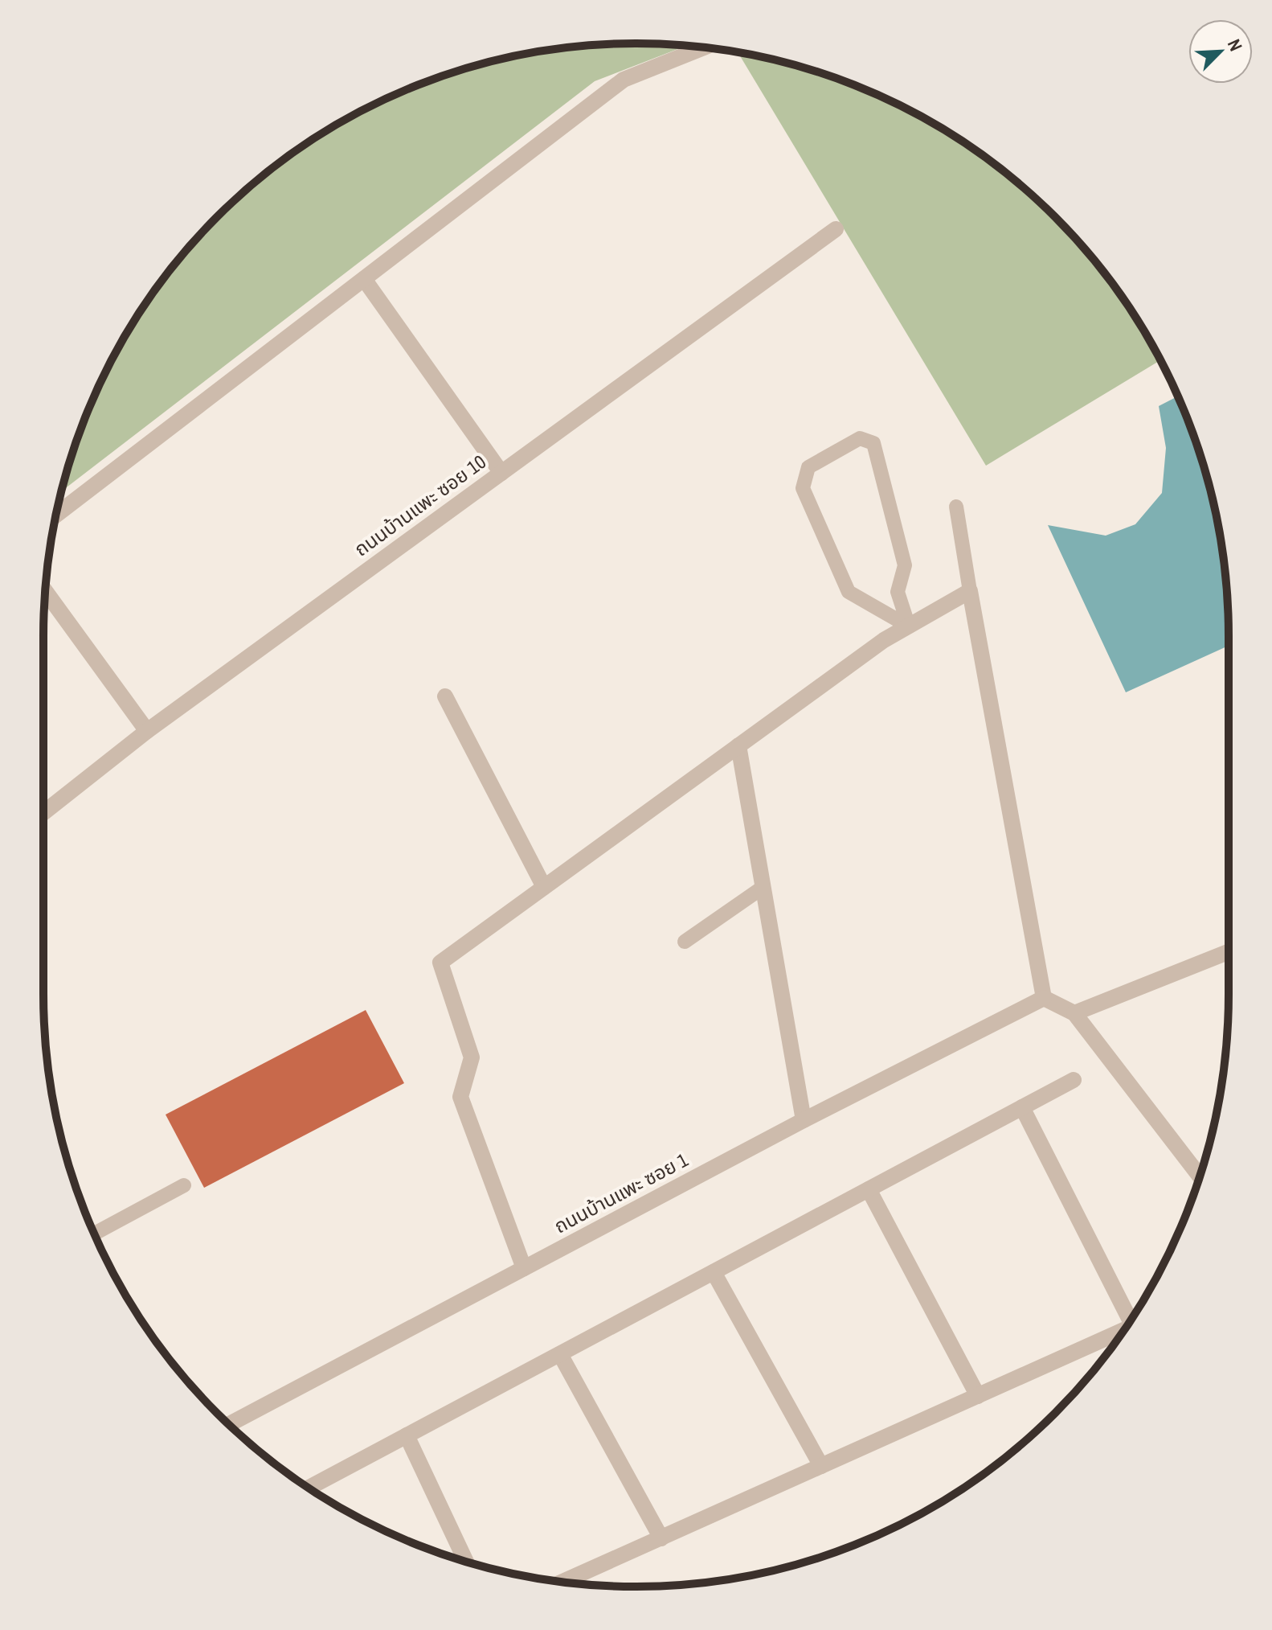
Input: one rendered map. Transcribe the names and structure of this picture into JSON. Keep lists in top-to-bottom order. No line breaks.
{"streets":{"street":["ถนนบ้านแพะ ซอย 10","ถนนบ้านแพะ ซอย 1"]},"north":"top right"}
